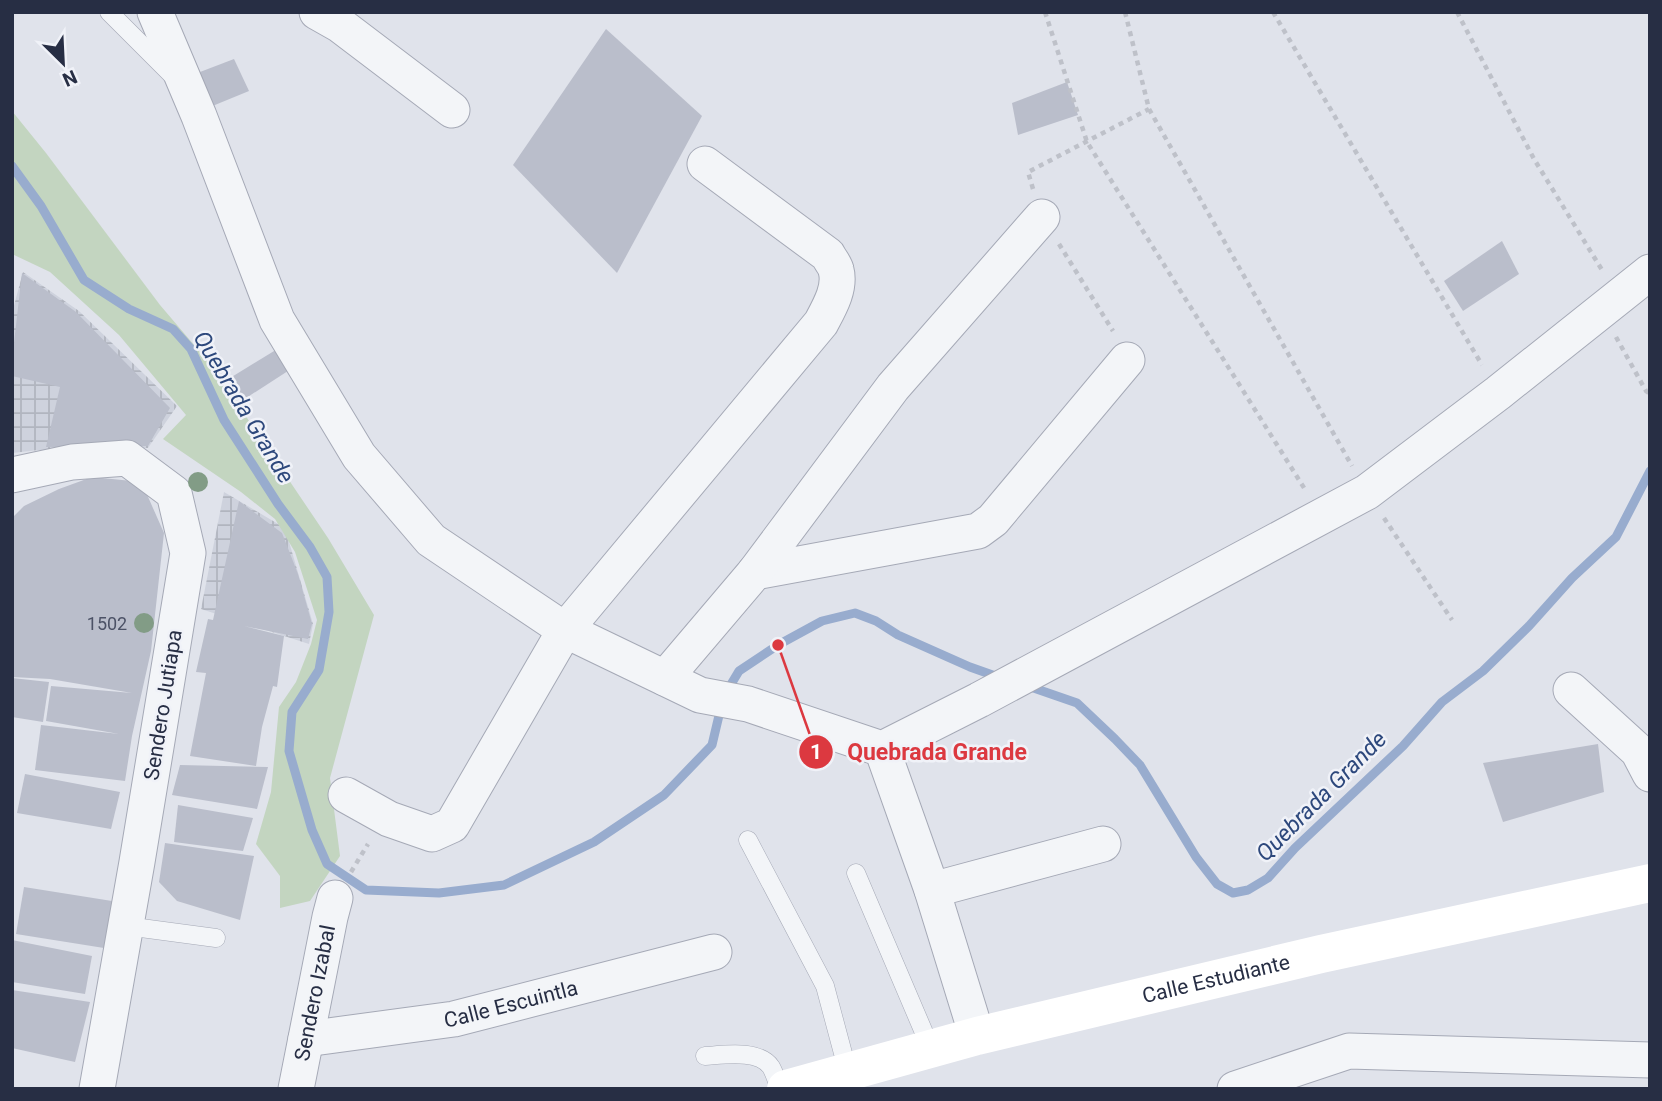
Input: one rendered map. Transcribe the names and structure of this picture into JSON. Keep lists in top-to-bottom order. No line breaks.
{"streets":{"street":["Sendero Jutiapa","Calle Estudiante","Sendero Izabal","Calle Escuintla"]},"crossings":[["Sendero Izabal","Calle Escuintla"]],"water":["Quebrada Grande"],"places":["Quebrada Grande"],"house_numbers":["1502"],"north":"bottom right"}
